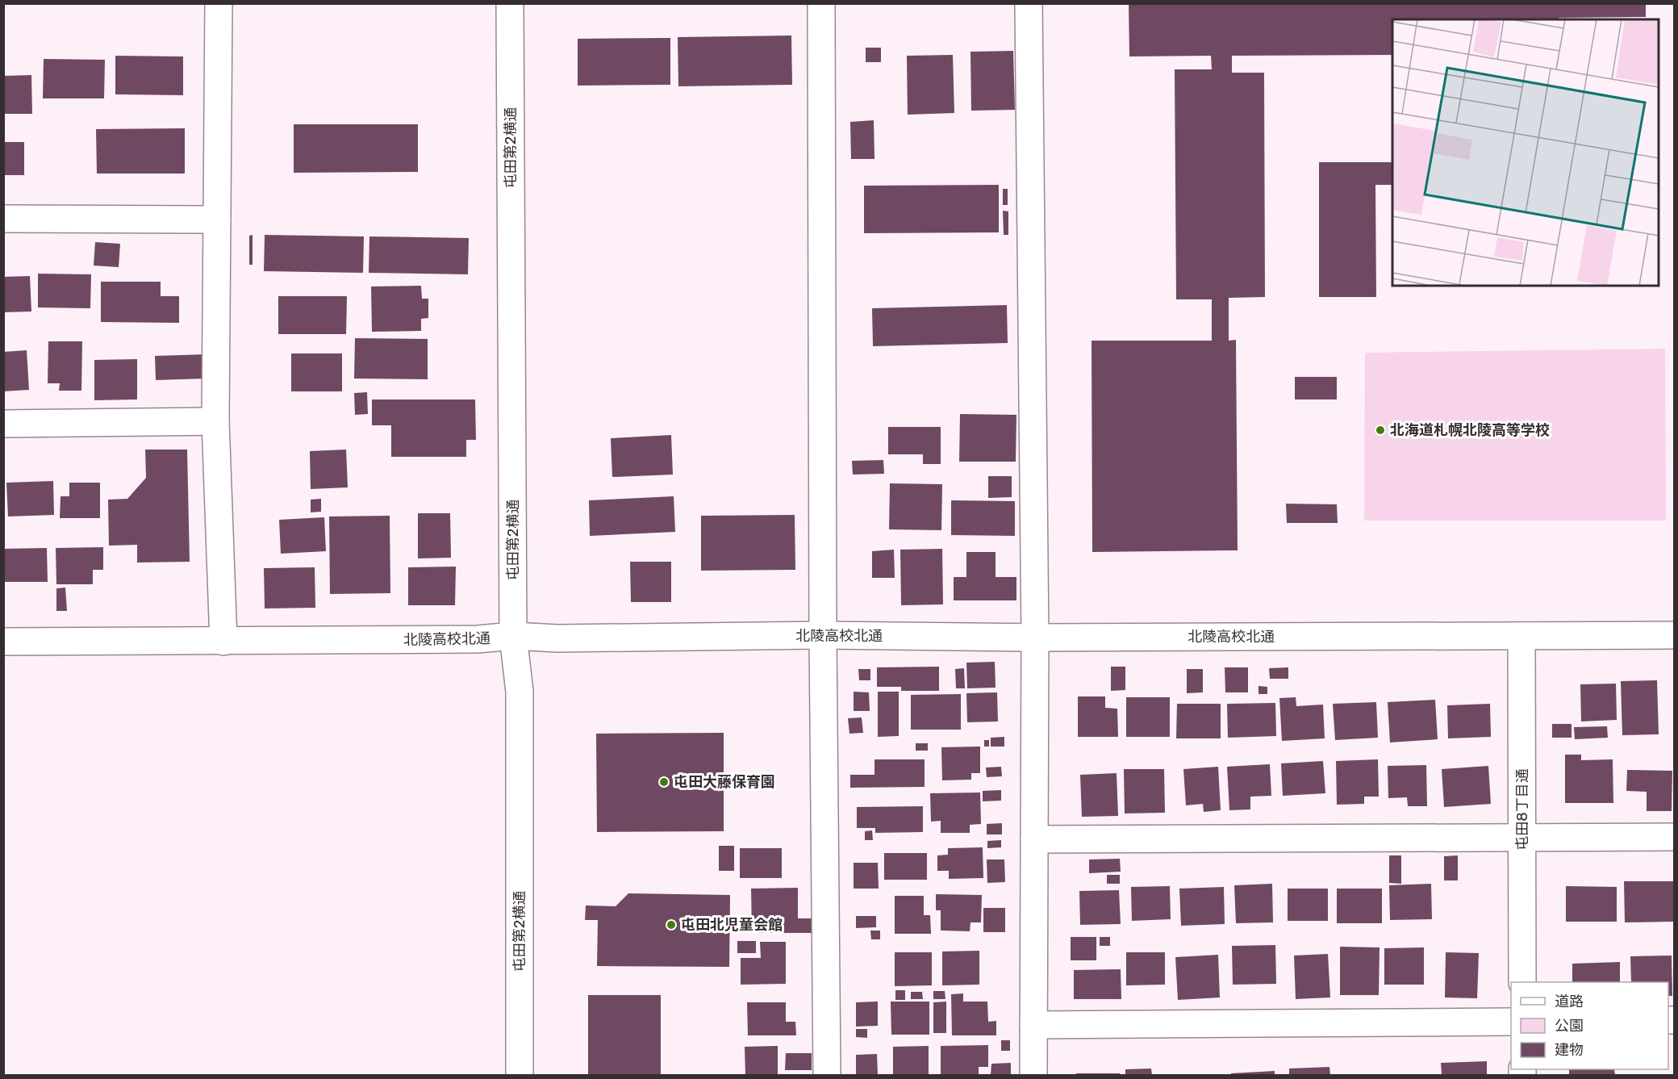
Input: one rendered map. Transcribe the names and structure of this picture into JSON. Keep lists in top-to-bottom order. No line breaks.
{"streets":{"street":["屯田第2横通","北陵高校北通","屯田8丁目通"]},"crossings":[["屯田第2横通","北陵高校北通"],["北陵高校北通","屯田8丁目通"]],"places":["北海道札幌北陵高等学校","屯田大藤保育園","屯田北児童会館"],"legend":["道路","公園","建物"]}
